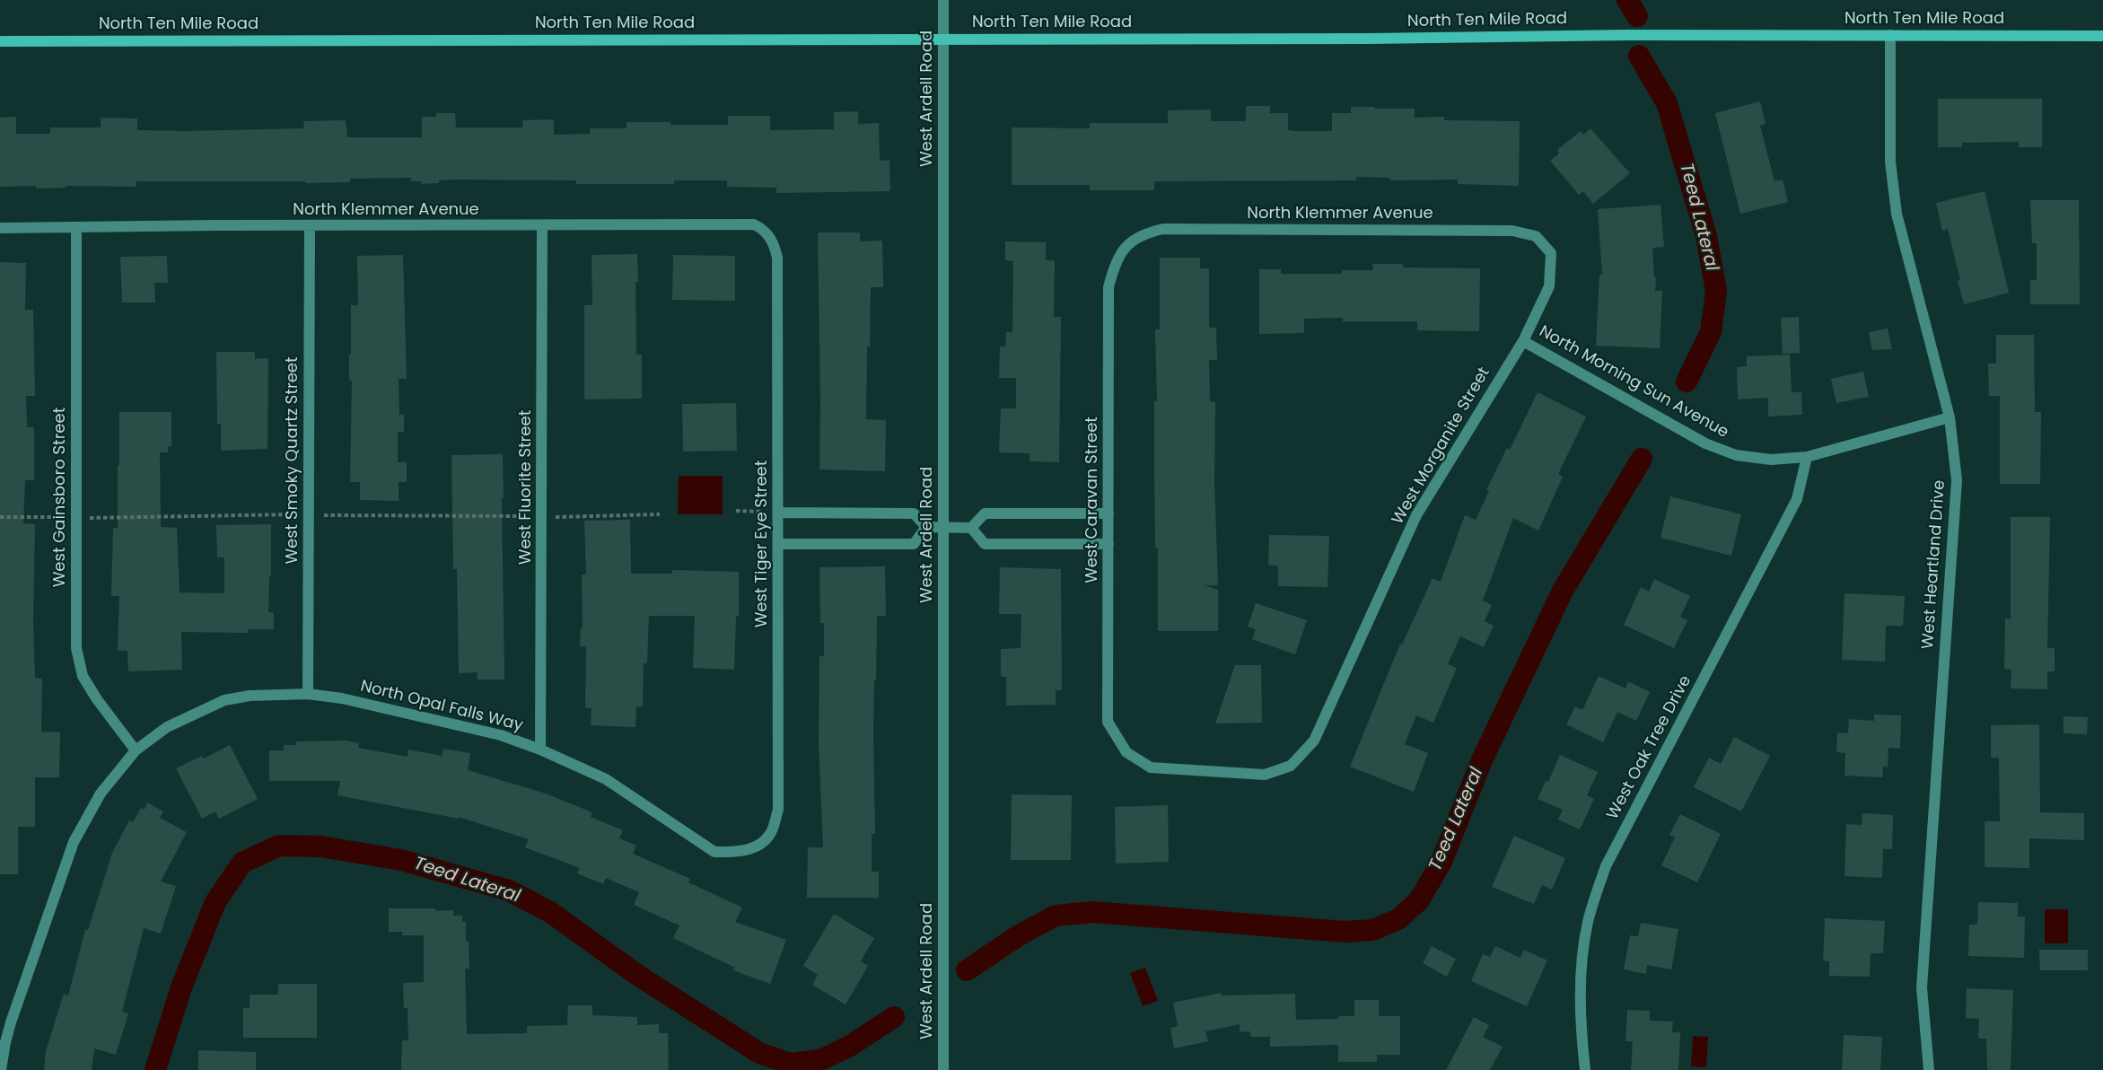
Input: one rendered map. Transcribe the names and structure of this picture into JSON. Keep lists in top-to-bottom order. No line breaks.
{"streets":{"main road":["North Ten Mile Road"],"street":["West Ardell Road","North Klemmer Avenue","North Morning Sun Avenue","West Morganite Street","West Smoky Quartz Street","West Fluorite Street","West Gainsboro Street","West Caravan Street","West Tiger Eye Street","West Heartland Drive","North Opal Falls Way","West Oak Tree Drive"]},"crossings":[["North Ten Mile Road","West Ardell Road"],["North Ten Mile Road","West Heartland Drive"],["North Klemmer Avenue","West Morganite Street"],["North Klemmer Avenue","West Smoky Quartz Street"],["North Klemmer Avenue","West Fluorite Street"],["North Klemmer Avenue","West Gainsboro Street"],["North Klemmer Avenue","West Caravan Street"],["North Klemmer Avenue","West Tiger Eye Street"],["North Morning Sun Avenue","West Morganite Street"],["North Morning Sun Avenue","West Heartland Drive"],["North Morning Sun Avenue","West Oak Tree Drive"],["West Morganite Street","West Caravan Street"],["West Smoky Quartz Street","North Opal Falls Way"],["West Fluorite Street","North Opal Falls Way"],["West Gainsboro Street","North Opal Falls Way"],["West Tiger Eye Street","North Opal Falls Way"]],"water":["Teed Lateral"]}
